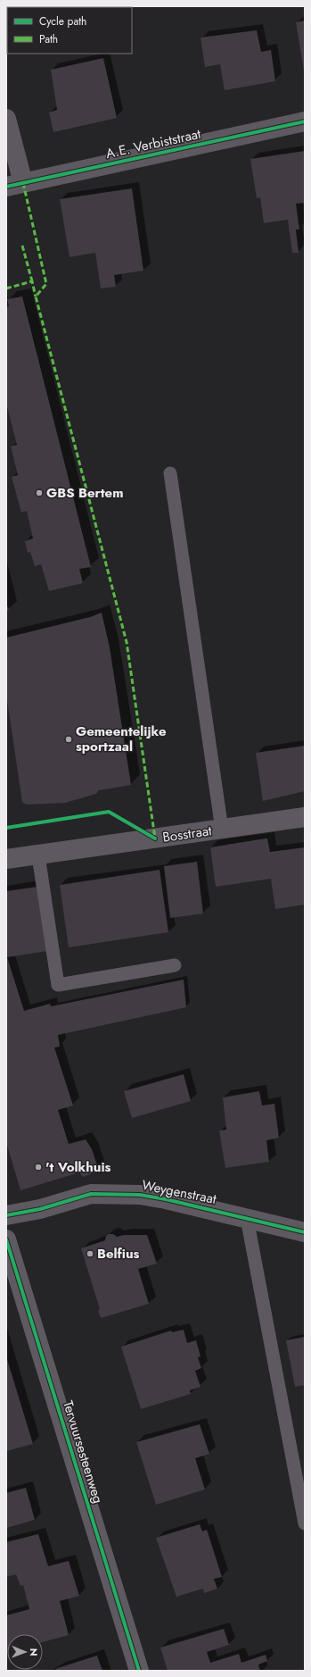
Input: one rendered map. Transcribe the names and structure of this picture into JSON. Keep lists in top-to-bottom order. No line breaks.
{"streets":{"main road":["Tervuursesteenweg"],"street":["A.E. Verbiststraat","Bosstraat","Weygenstraat"]},"places":["GBS Bertem","Gemeentelijke sportzaal","'t Volkhuis","Belfius"],"legend":["Cycle path","Path"],"north":"right"}
